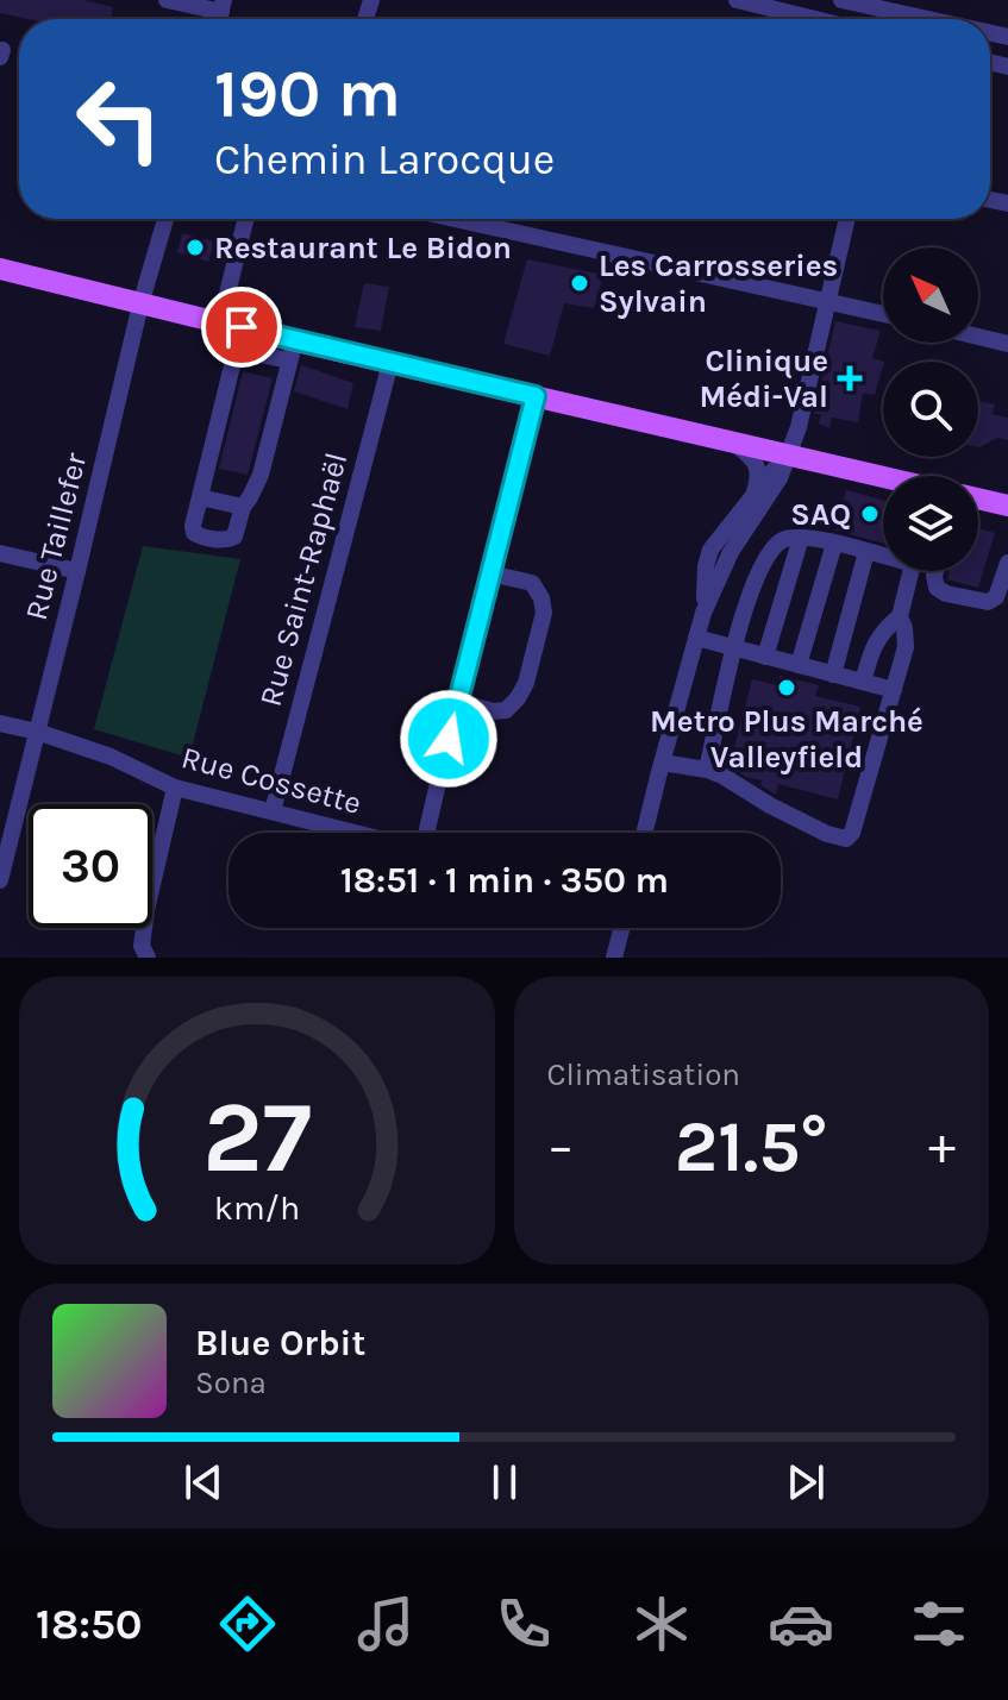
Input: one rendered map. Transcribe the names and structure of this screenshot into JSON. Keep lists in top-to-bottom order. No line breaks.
{"streets":{"street":["Rue Taillefer","Rue Saint-Raphaël","Rue Cossette"]},"crossings":[["Rue Taillefer","Rue Cossette"],["Rue Saint-Raphaël","Rue Cossette"]],"places":{"other":["Restaurant Le Bidon","Les Carrosseries Sylvain","SAQ","Metro Plus Marché Valleyfield"],"health":["Clinique Médi-Val"]},"north":"top left","page":{"turn":["190 m","Chemin Larocque"],"limit":"30","trip":"18:51 · 1 min · 350 m","tile":"Climatisation","heat":["−","21.5°","+"],"song":["Blue Orbit","Sona"],"tabs":"18:50","gauge":["27","km/h"]}}
